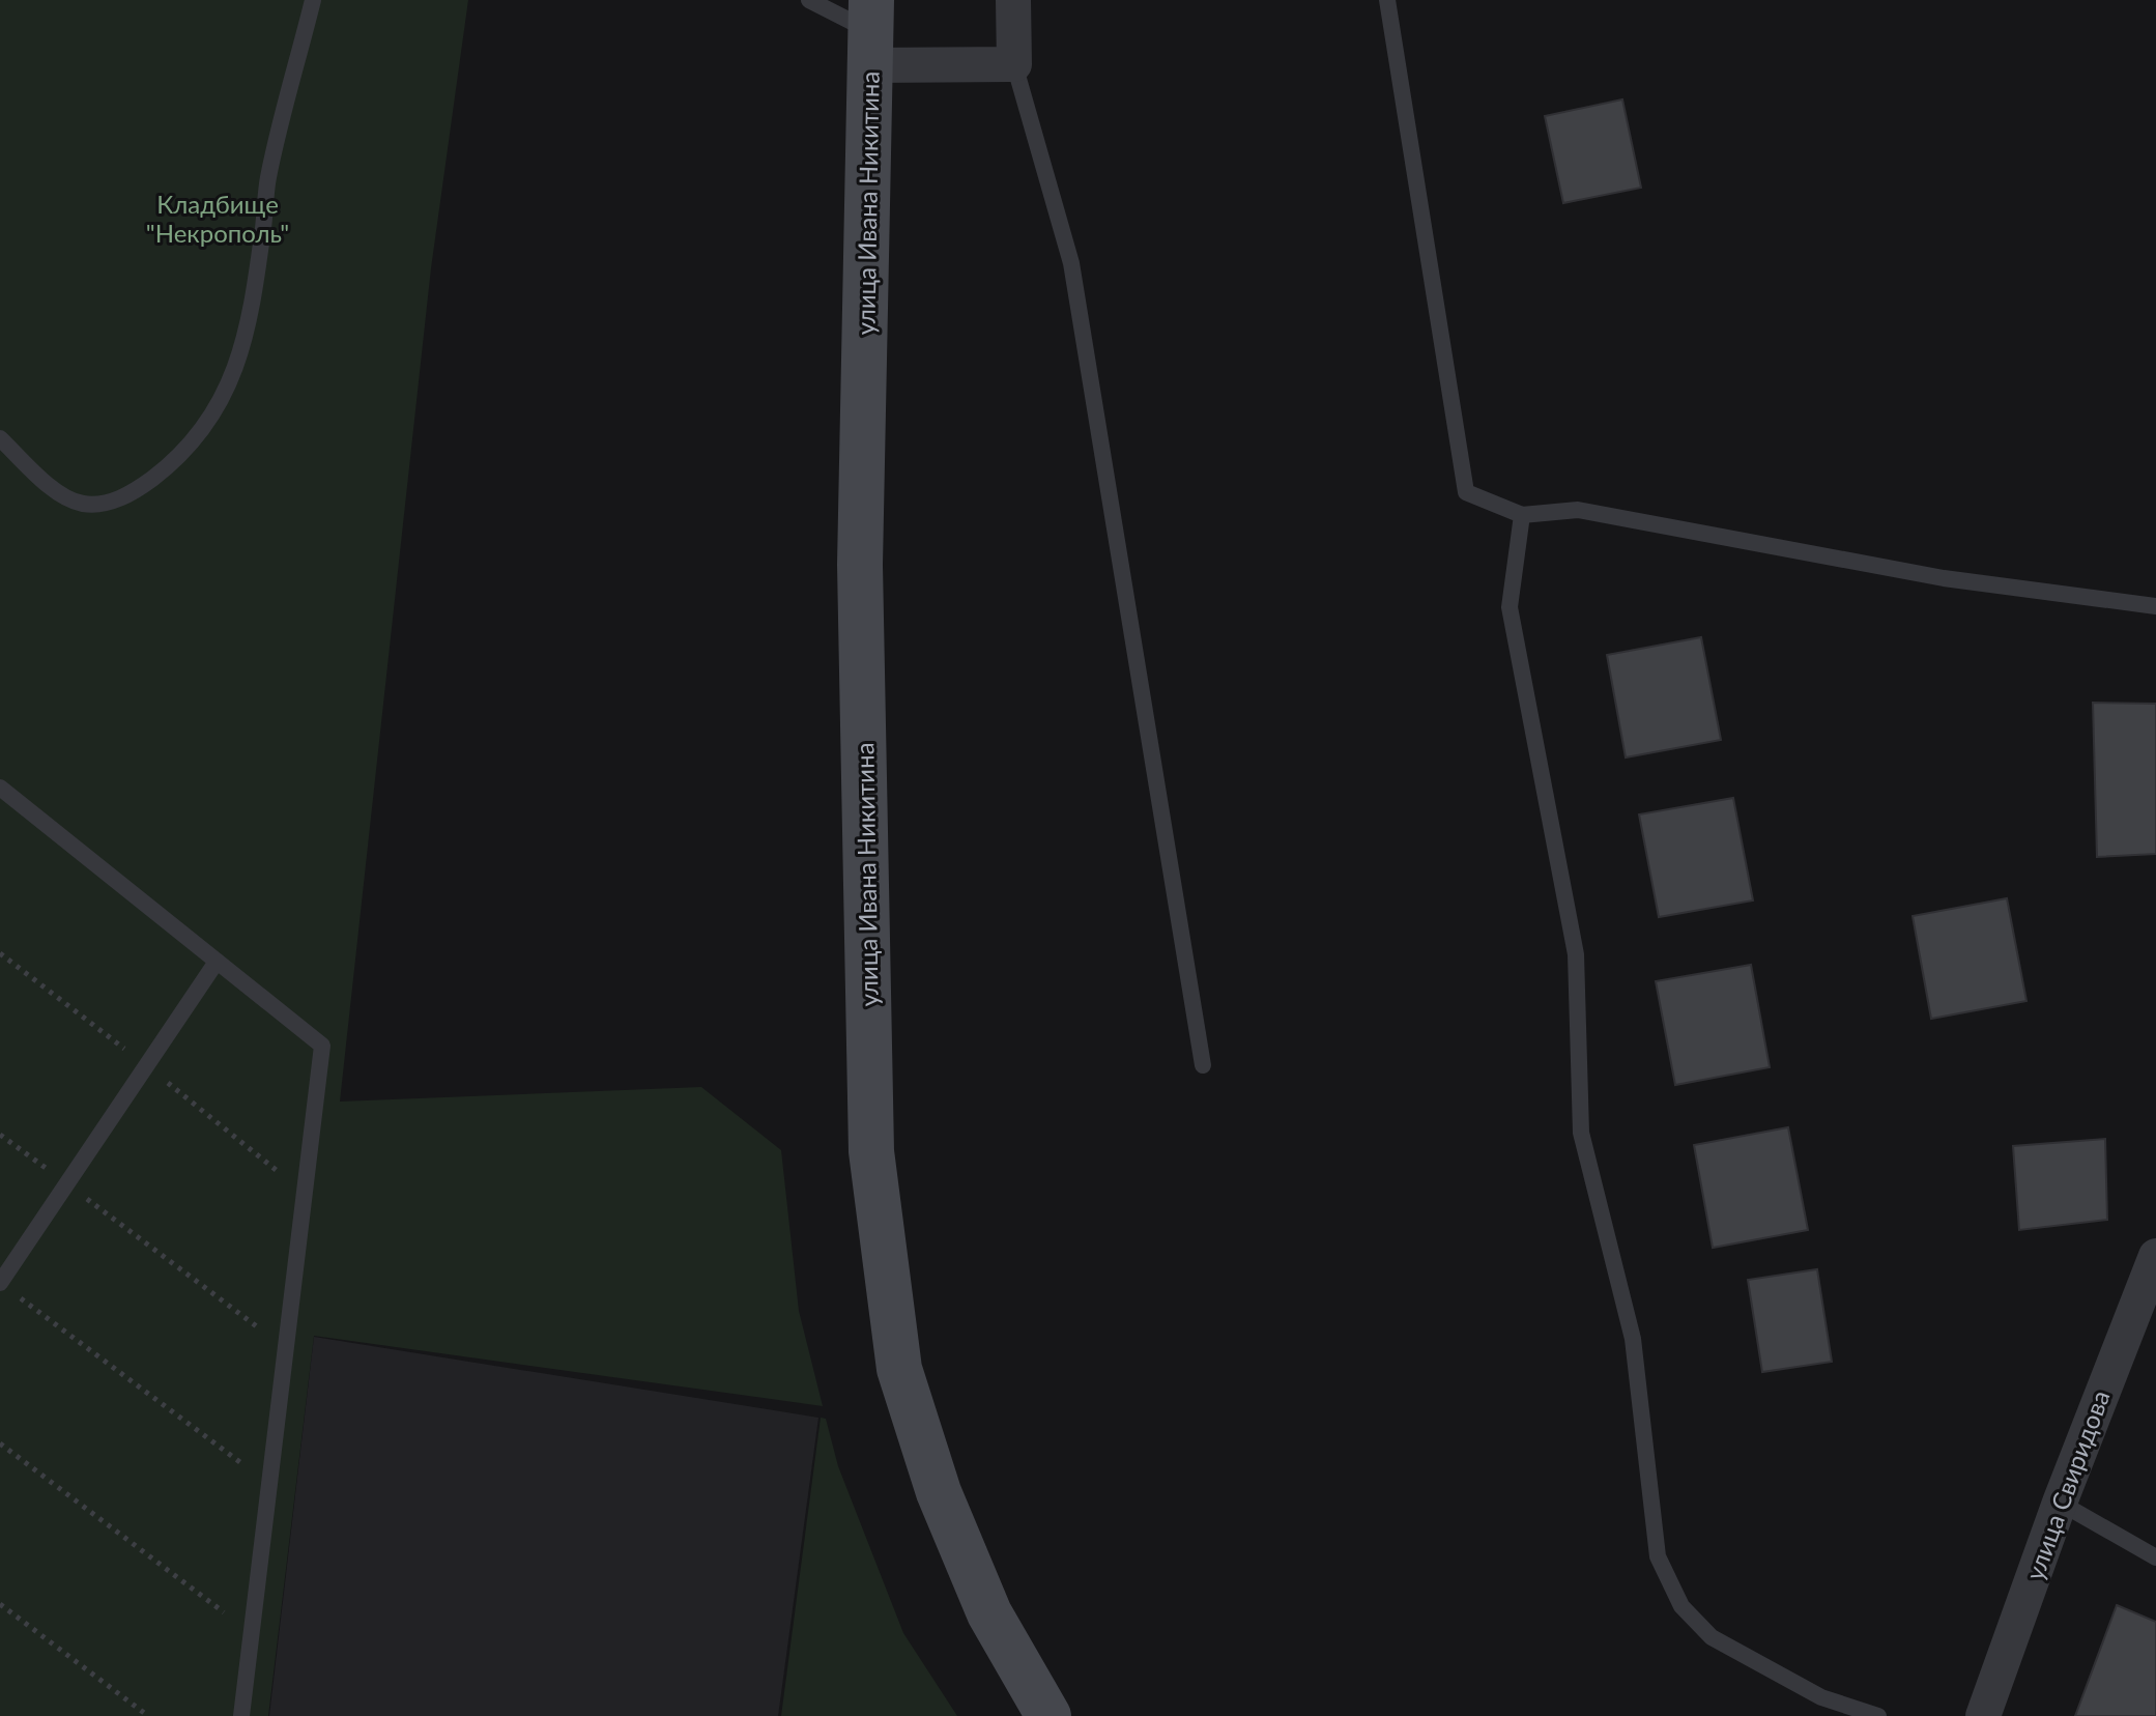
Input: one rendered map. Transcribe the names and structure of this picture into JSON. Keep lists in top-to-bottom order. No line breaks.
{"streets":{"main road":["улица Ивана Никитина"],"street":["улица Свиридова"]},"parks":["Кладбище \"Некрополь\""]}
